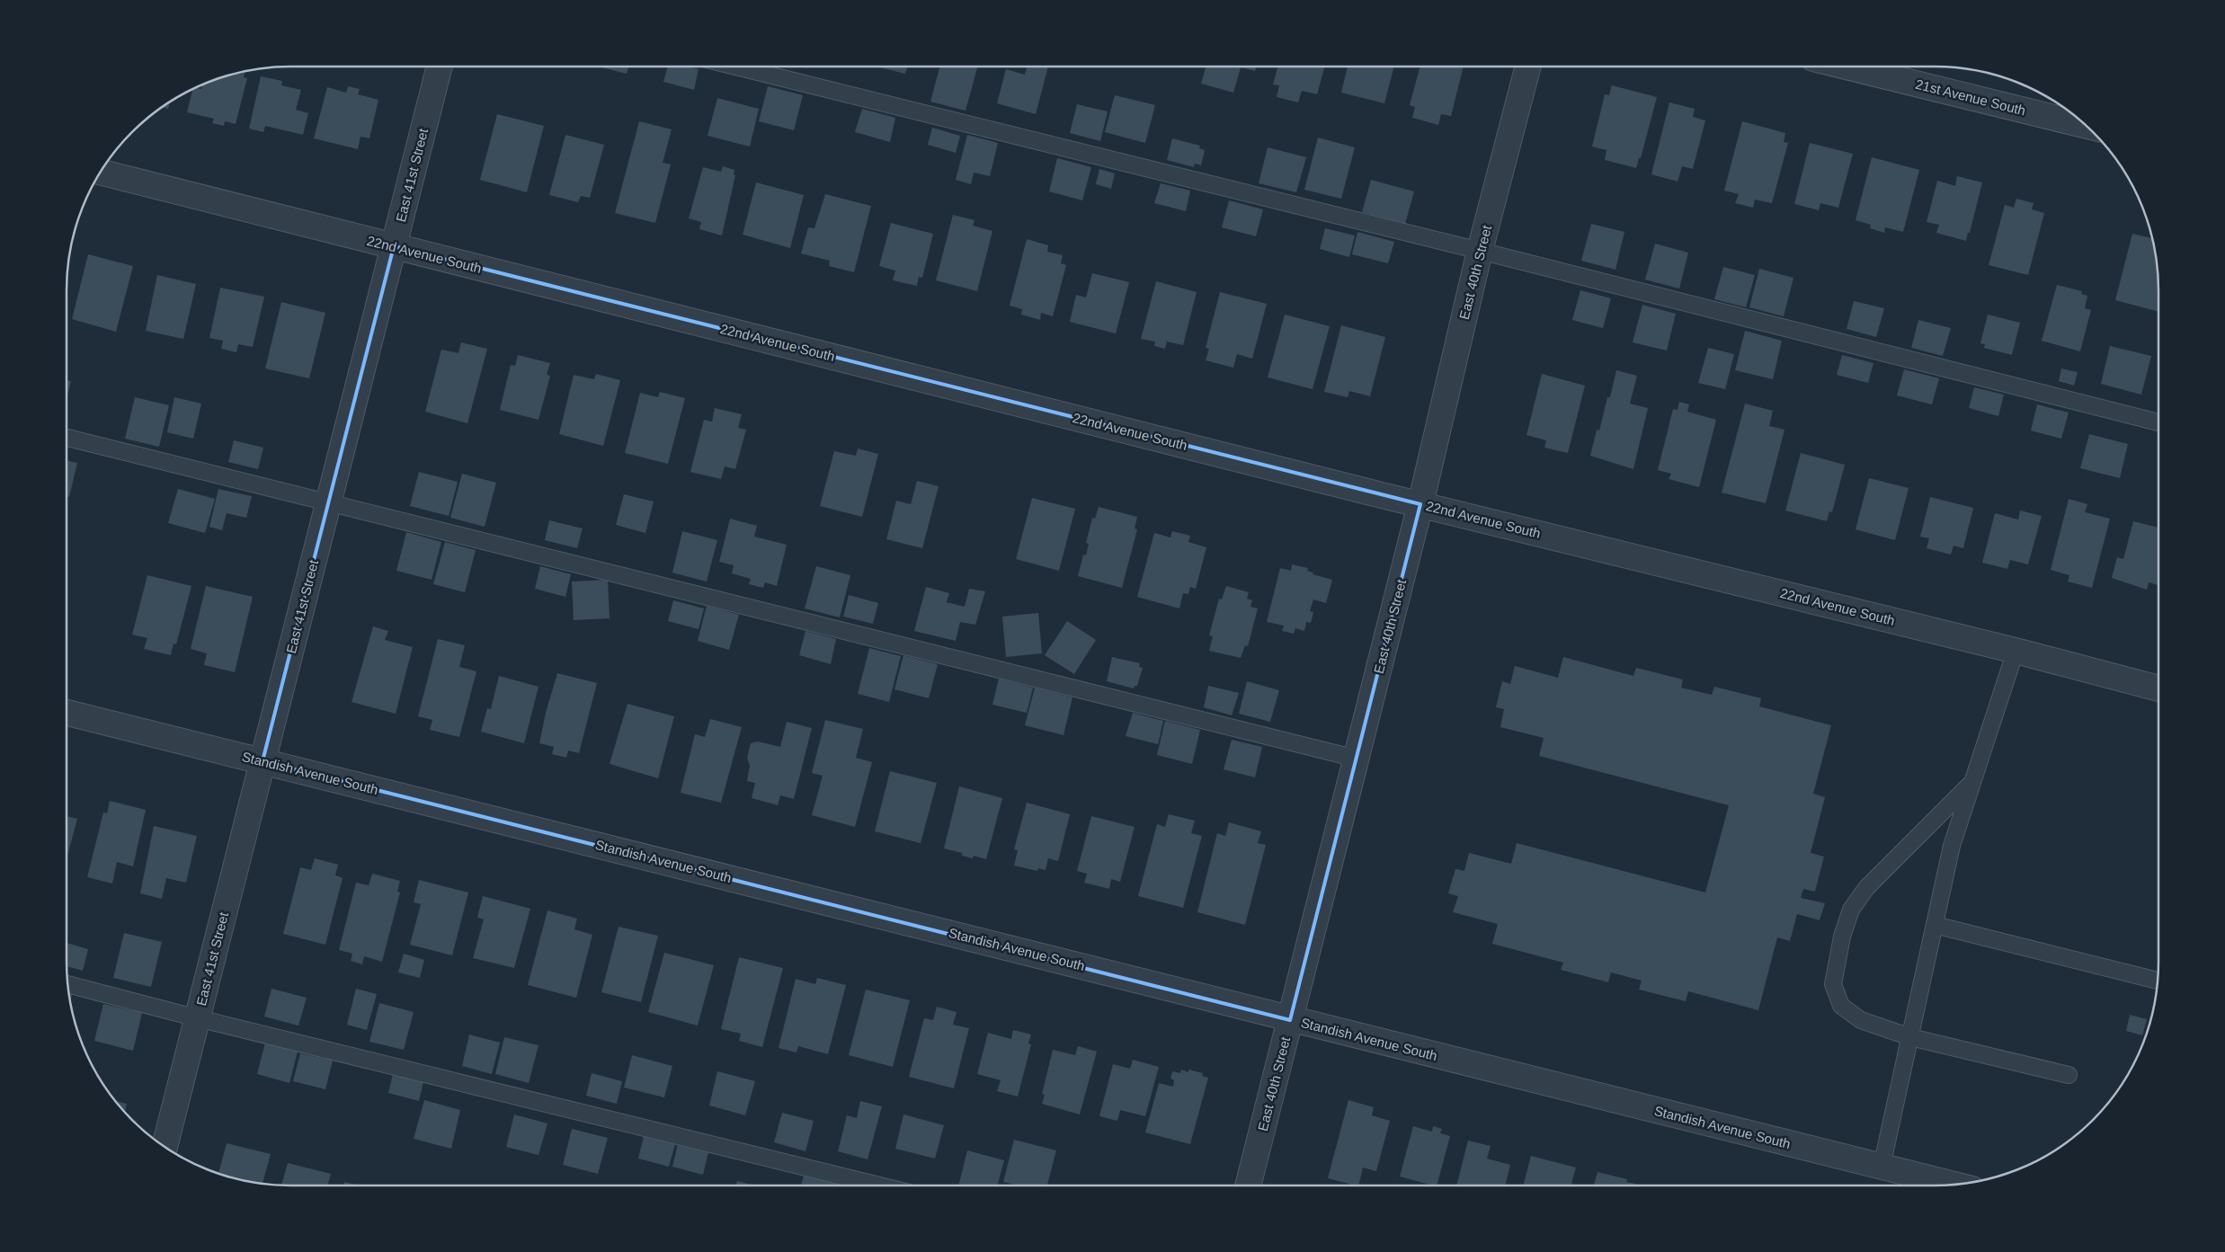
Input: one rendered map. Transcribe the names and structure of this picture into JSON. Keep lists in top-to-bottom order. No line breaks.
{"streets":{"street":["21st Avenue South","East 41st Street","22nd Avenue South","East 40th Street","Standish Avenue South"]},"crossings":[["East 41st Street","22nd Avenue South"],["East 41st Street","Standish Avenue South"],["22nd Avenue South","East 40th Street"],["East 40th Street","Standish Avenue South"]]}
